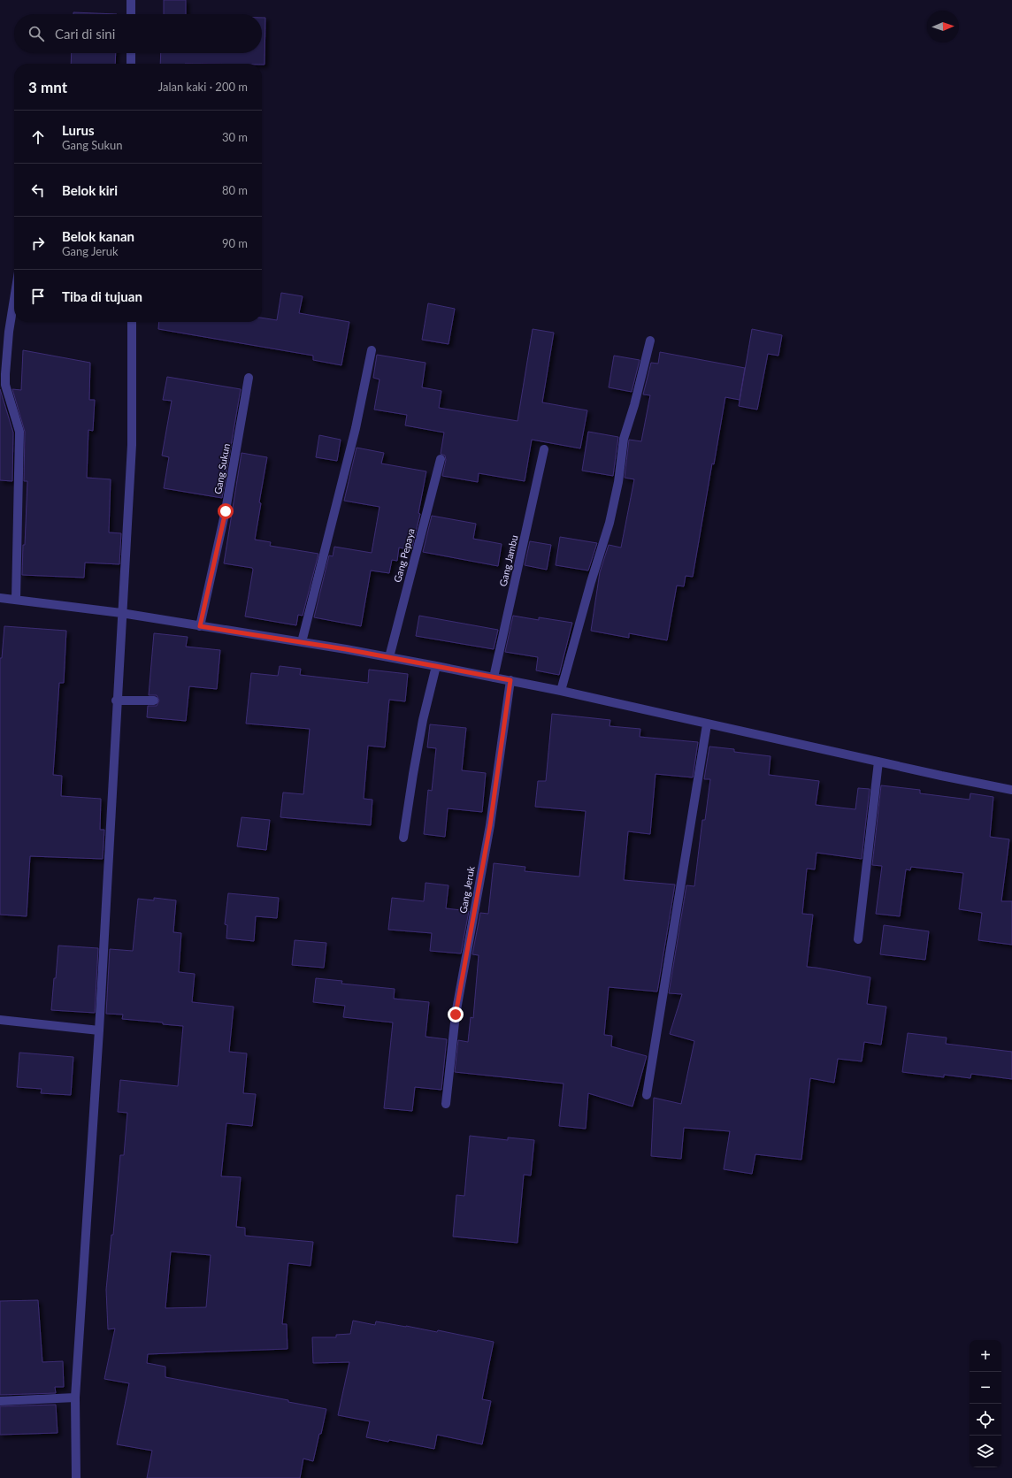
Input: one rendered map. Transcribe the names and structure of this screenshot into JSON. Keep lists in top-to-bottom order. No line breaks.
{"streets":{"street":["Gang Sukun","Gang Pepaya","Gang Jambu","Gang Jeruk"]},"north":"right","page":{"search":"Cari di sini","heading":["3 mnt","Jalan kaki · 200 m"],"list":[["Lurus","Gang Sukun","30 m"],["Belok kiri","80 m"],["Belok kanan","Gang Jeruk","90 m"],"Tiba di tujuan"],"map_buttons":["+","−"]}}
